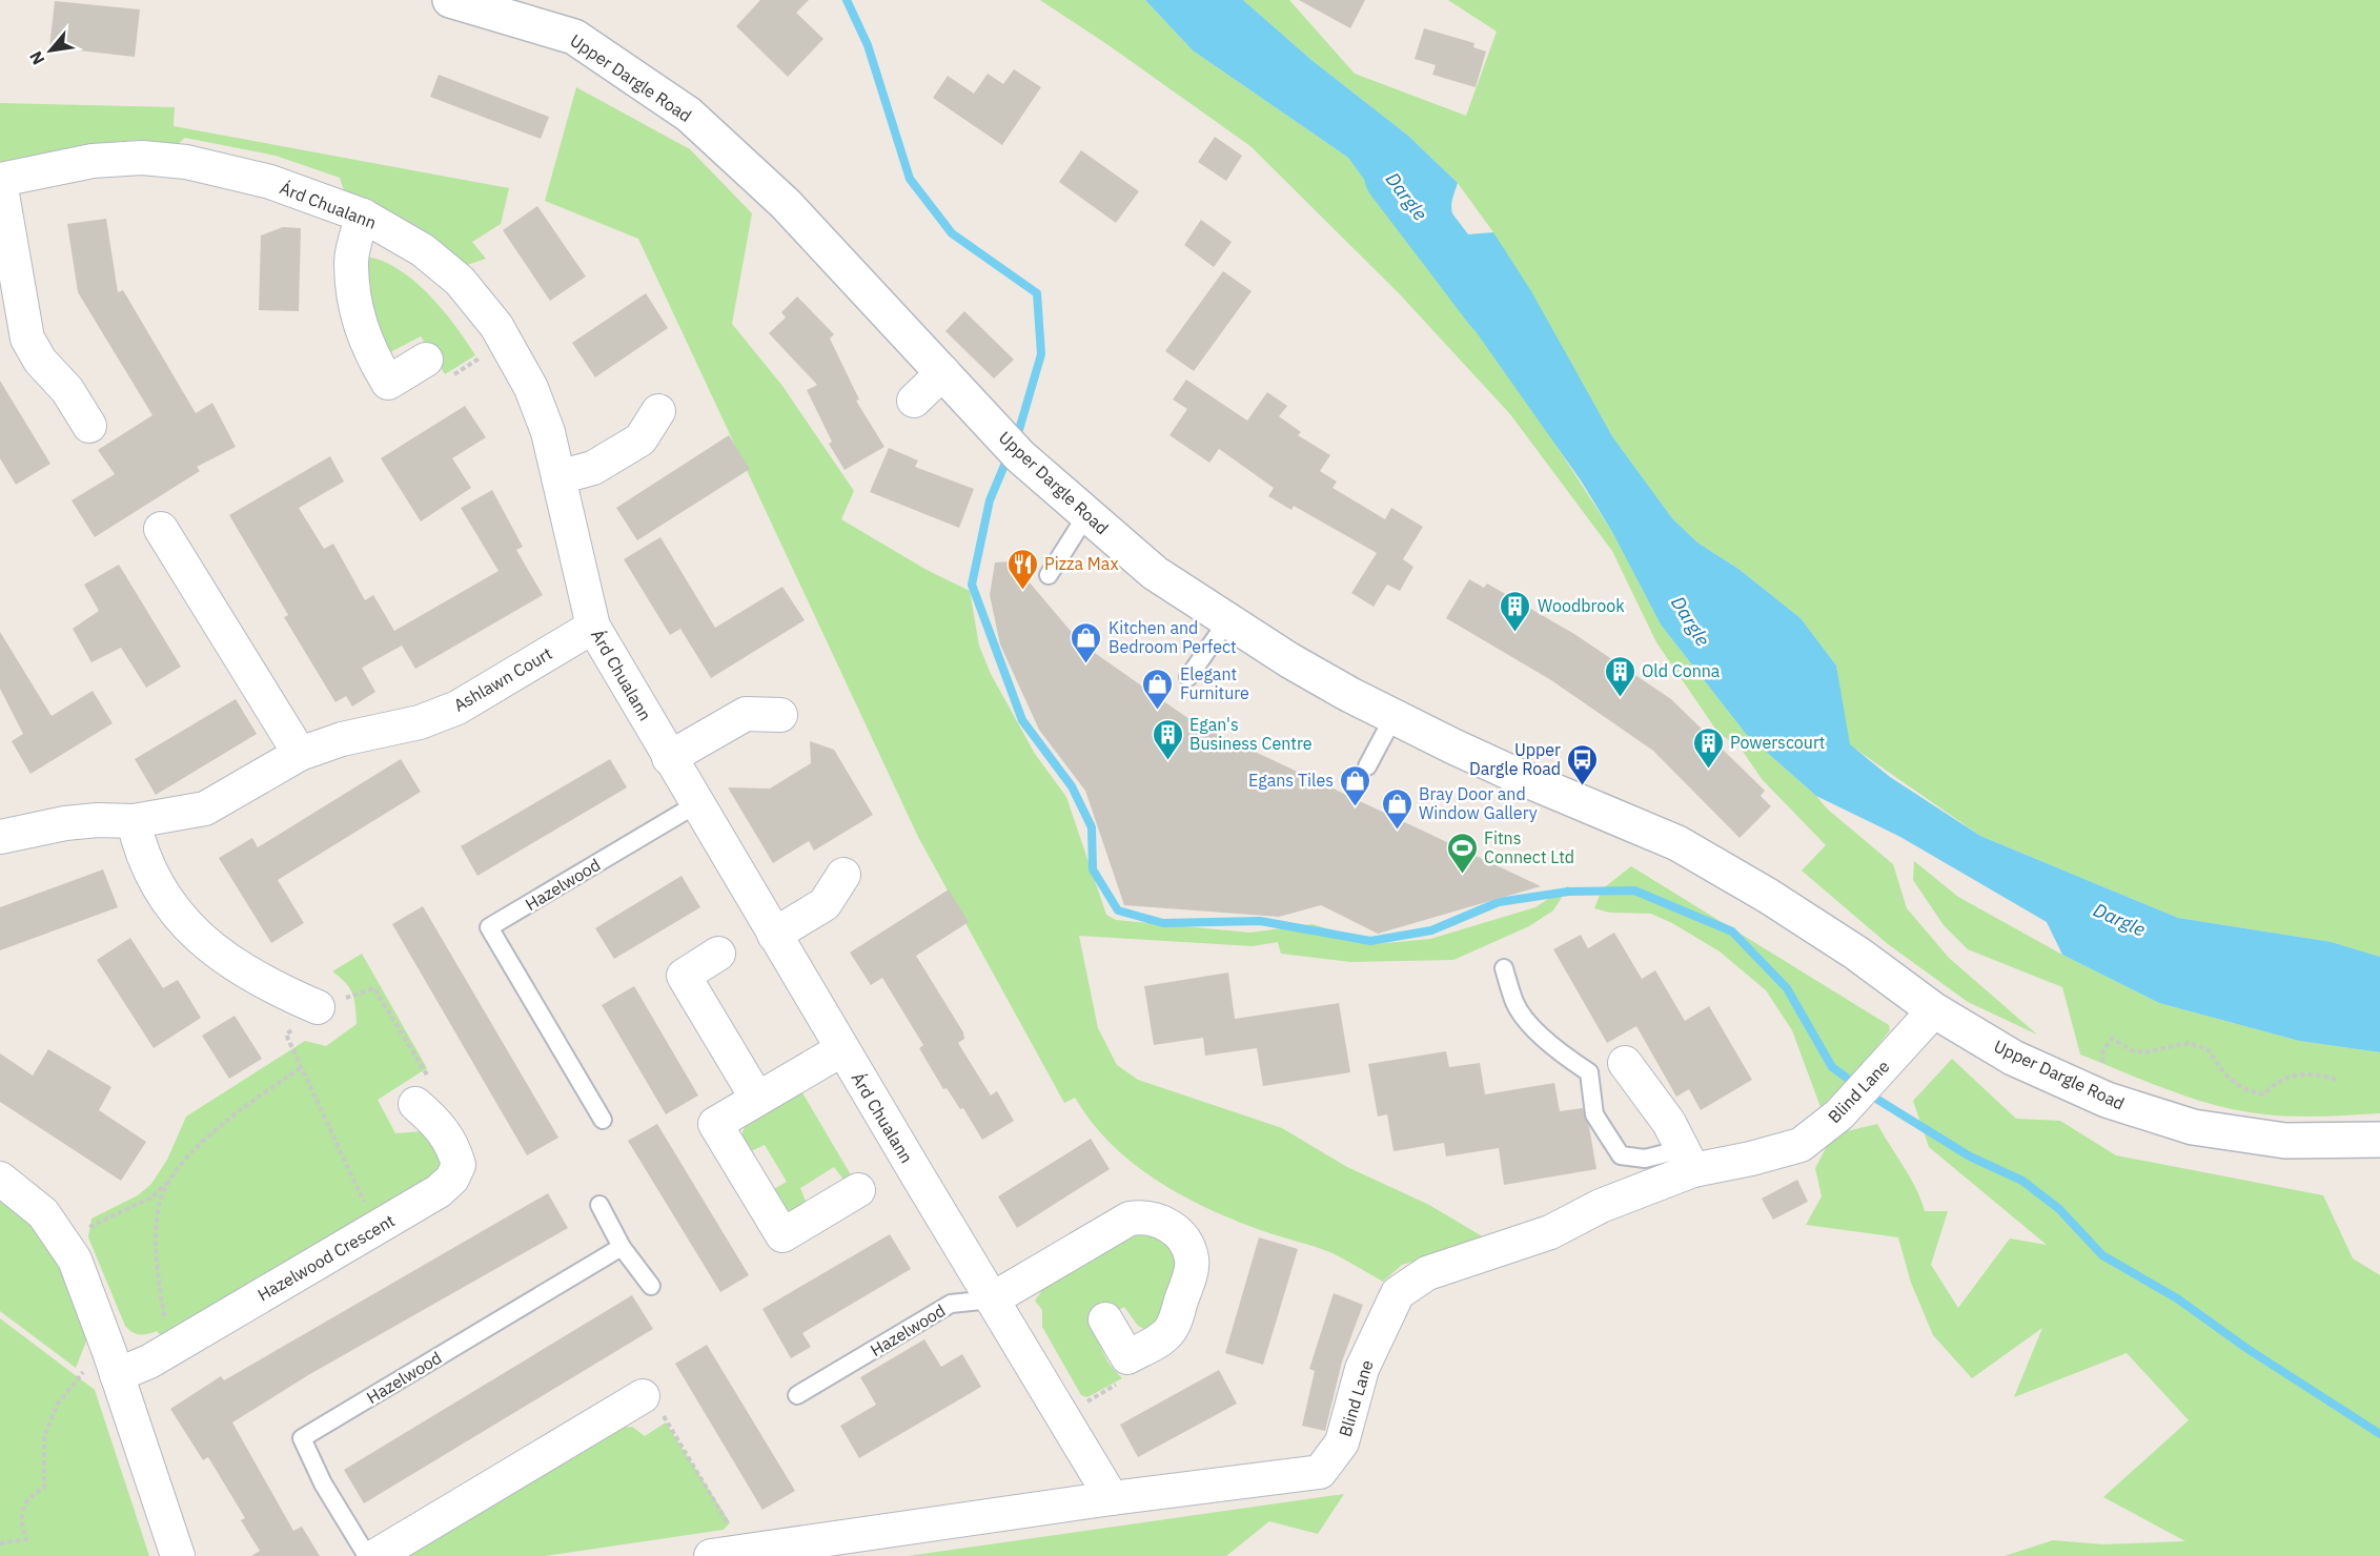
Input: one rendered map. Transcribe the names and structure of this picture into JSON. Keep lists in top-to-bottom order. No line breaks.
{"streets":{"main road":["Upper Dargle Road"],"street":["Árd Chualann","Ashlawn Court","Blind Lane","Hazelwood Crescent"],"lane":["Hazelwood"]},"crossings":[["Upper Dargle Road","Blind Lane"],["Árd Chualann","Ashlawn Court"],["Árd Chualann","Hazelwood"],["Árd Chualann","Blind Lane"]],"water":["Dargle"],"places":{"restaurant":["Pizza Max"],"building":["Woodbrook","Old Conna","Egan's Business Centre","Powerscourt"],"shop":["Kitchen and Bedroom Perfect","Elegant Furniture","Egans Tiles","Bray Door and Window Gallery"],"bus stop":["Upper Dargle Road"],"sports":["Fitns Connect Ltd"]},"north":"bottom left"}
